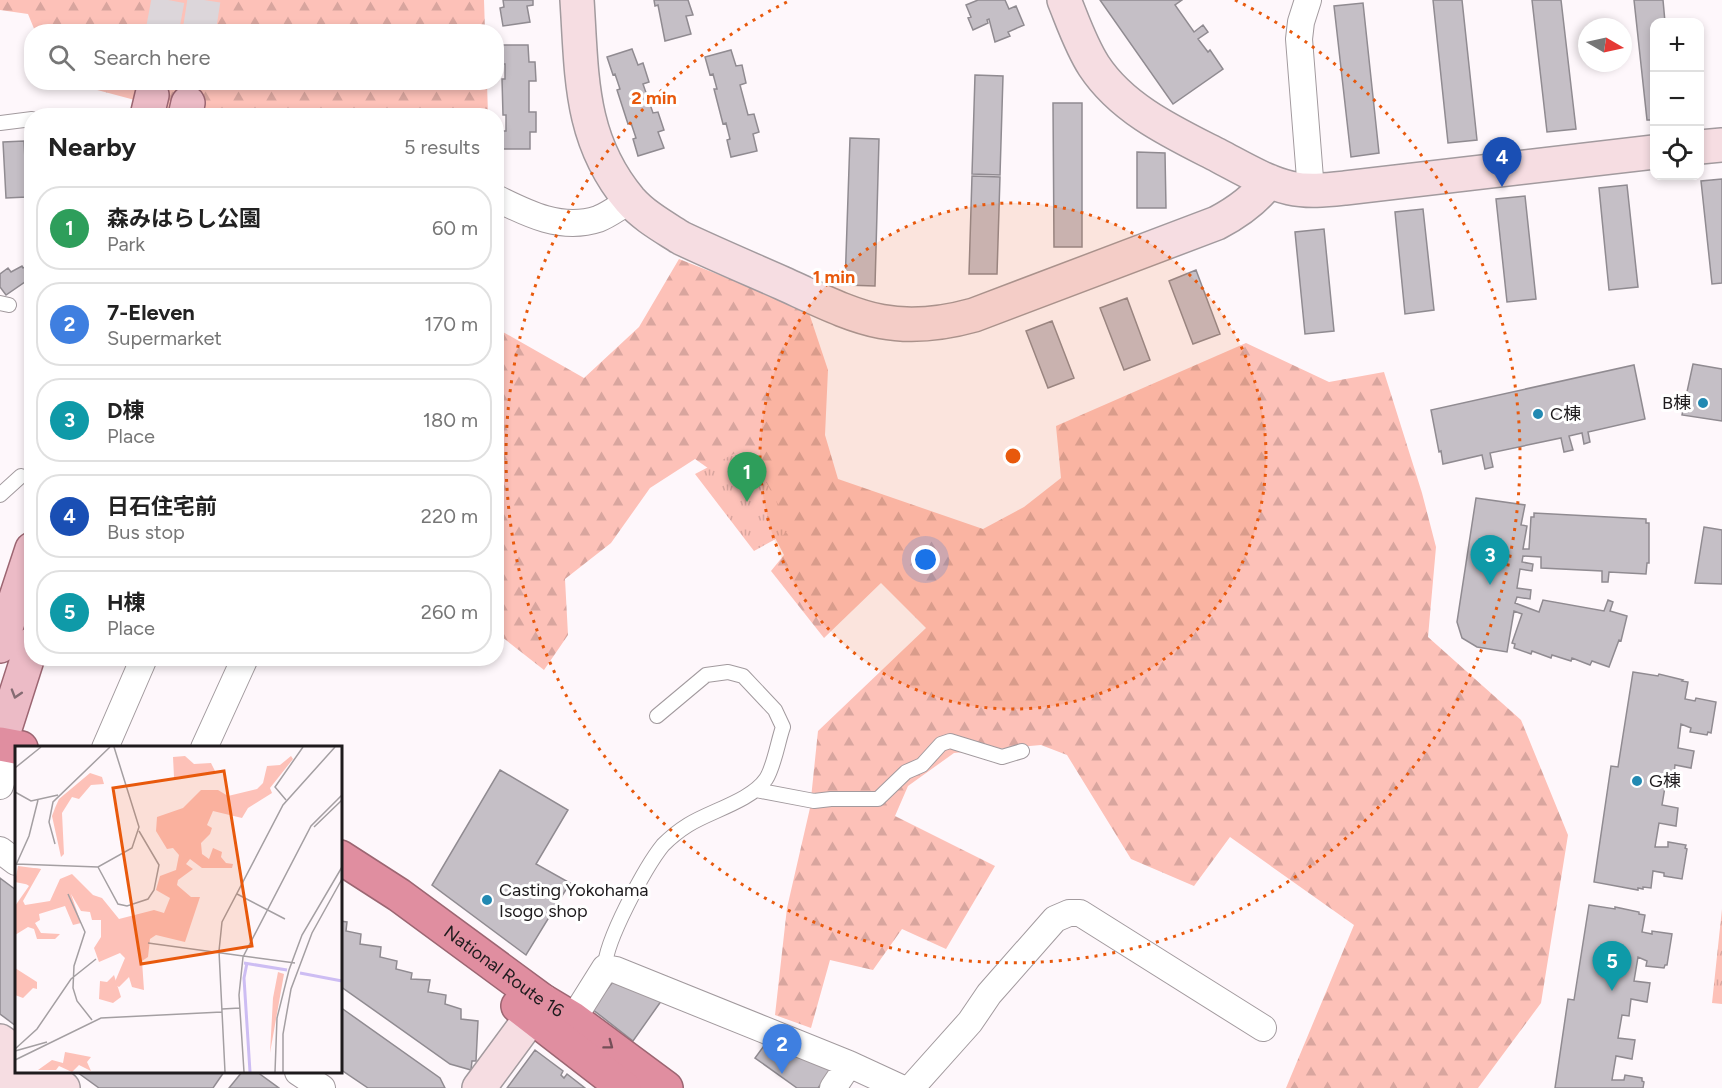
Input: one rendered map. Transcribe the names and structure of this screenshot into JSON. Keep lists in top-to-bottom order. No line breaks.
{"streets":{"highway":["National Route 16"]},"places":["B棟","C棟","G棟","Casting Yokohama Isogo shop"],"north":"right","page":{"map_buttons":["+","−"],"search":"Search here","heading":["Nearby","5 results"],"pins":["4","1","3","5","2"],"list":[{"mark":"1","name":"森みはらし公園","note":"Park","value":"60 m"},{"mark":"2","name":"7-Eleven","note":"Supermarket","value":"170 m"},{"mark":"3","name":"D棟","note":"Place","value":"180 m"},{"mark":"4","name":"日石住宅前","note":"Bus stop","value":"220 m"},{"mark":"5","name":"H棟","note":"Place","value":"260 m"}]},"rings":["2 min","1 min"]}
